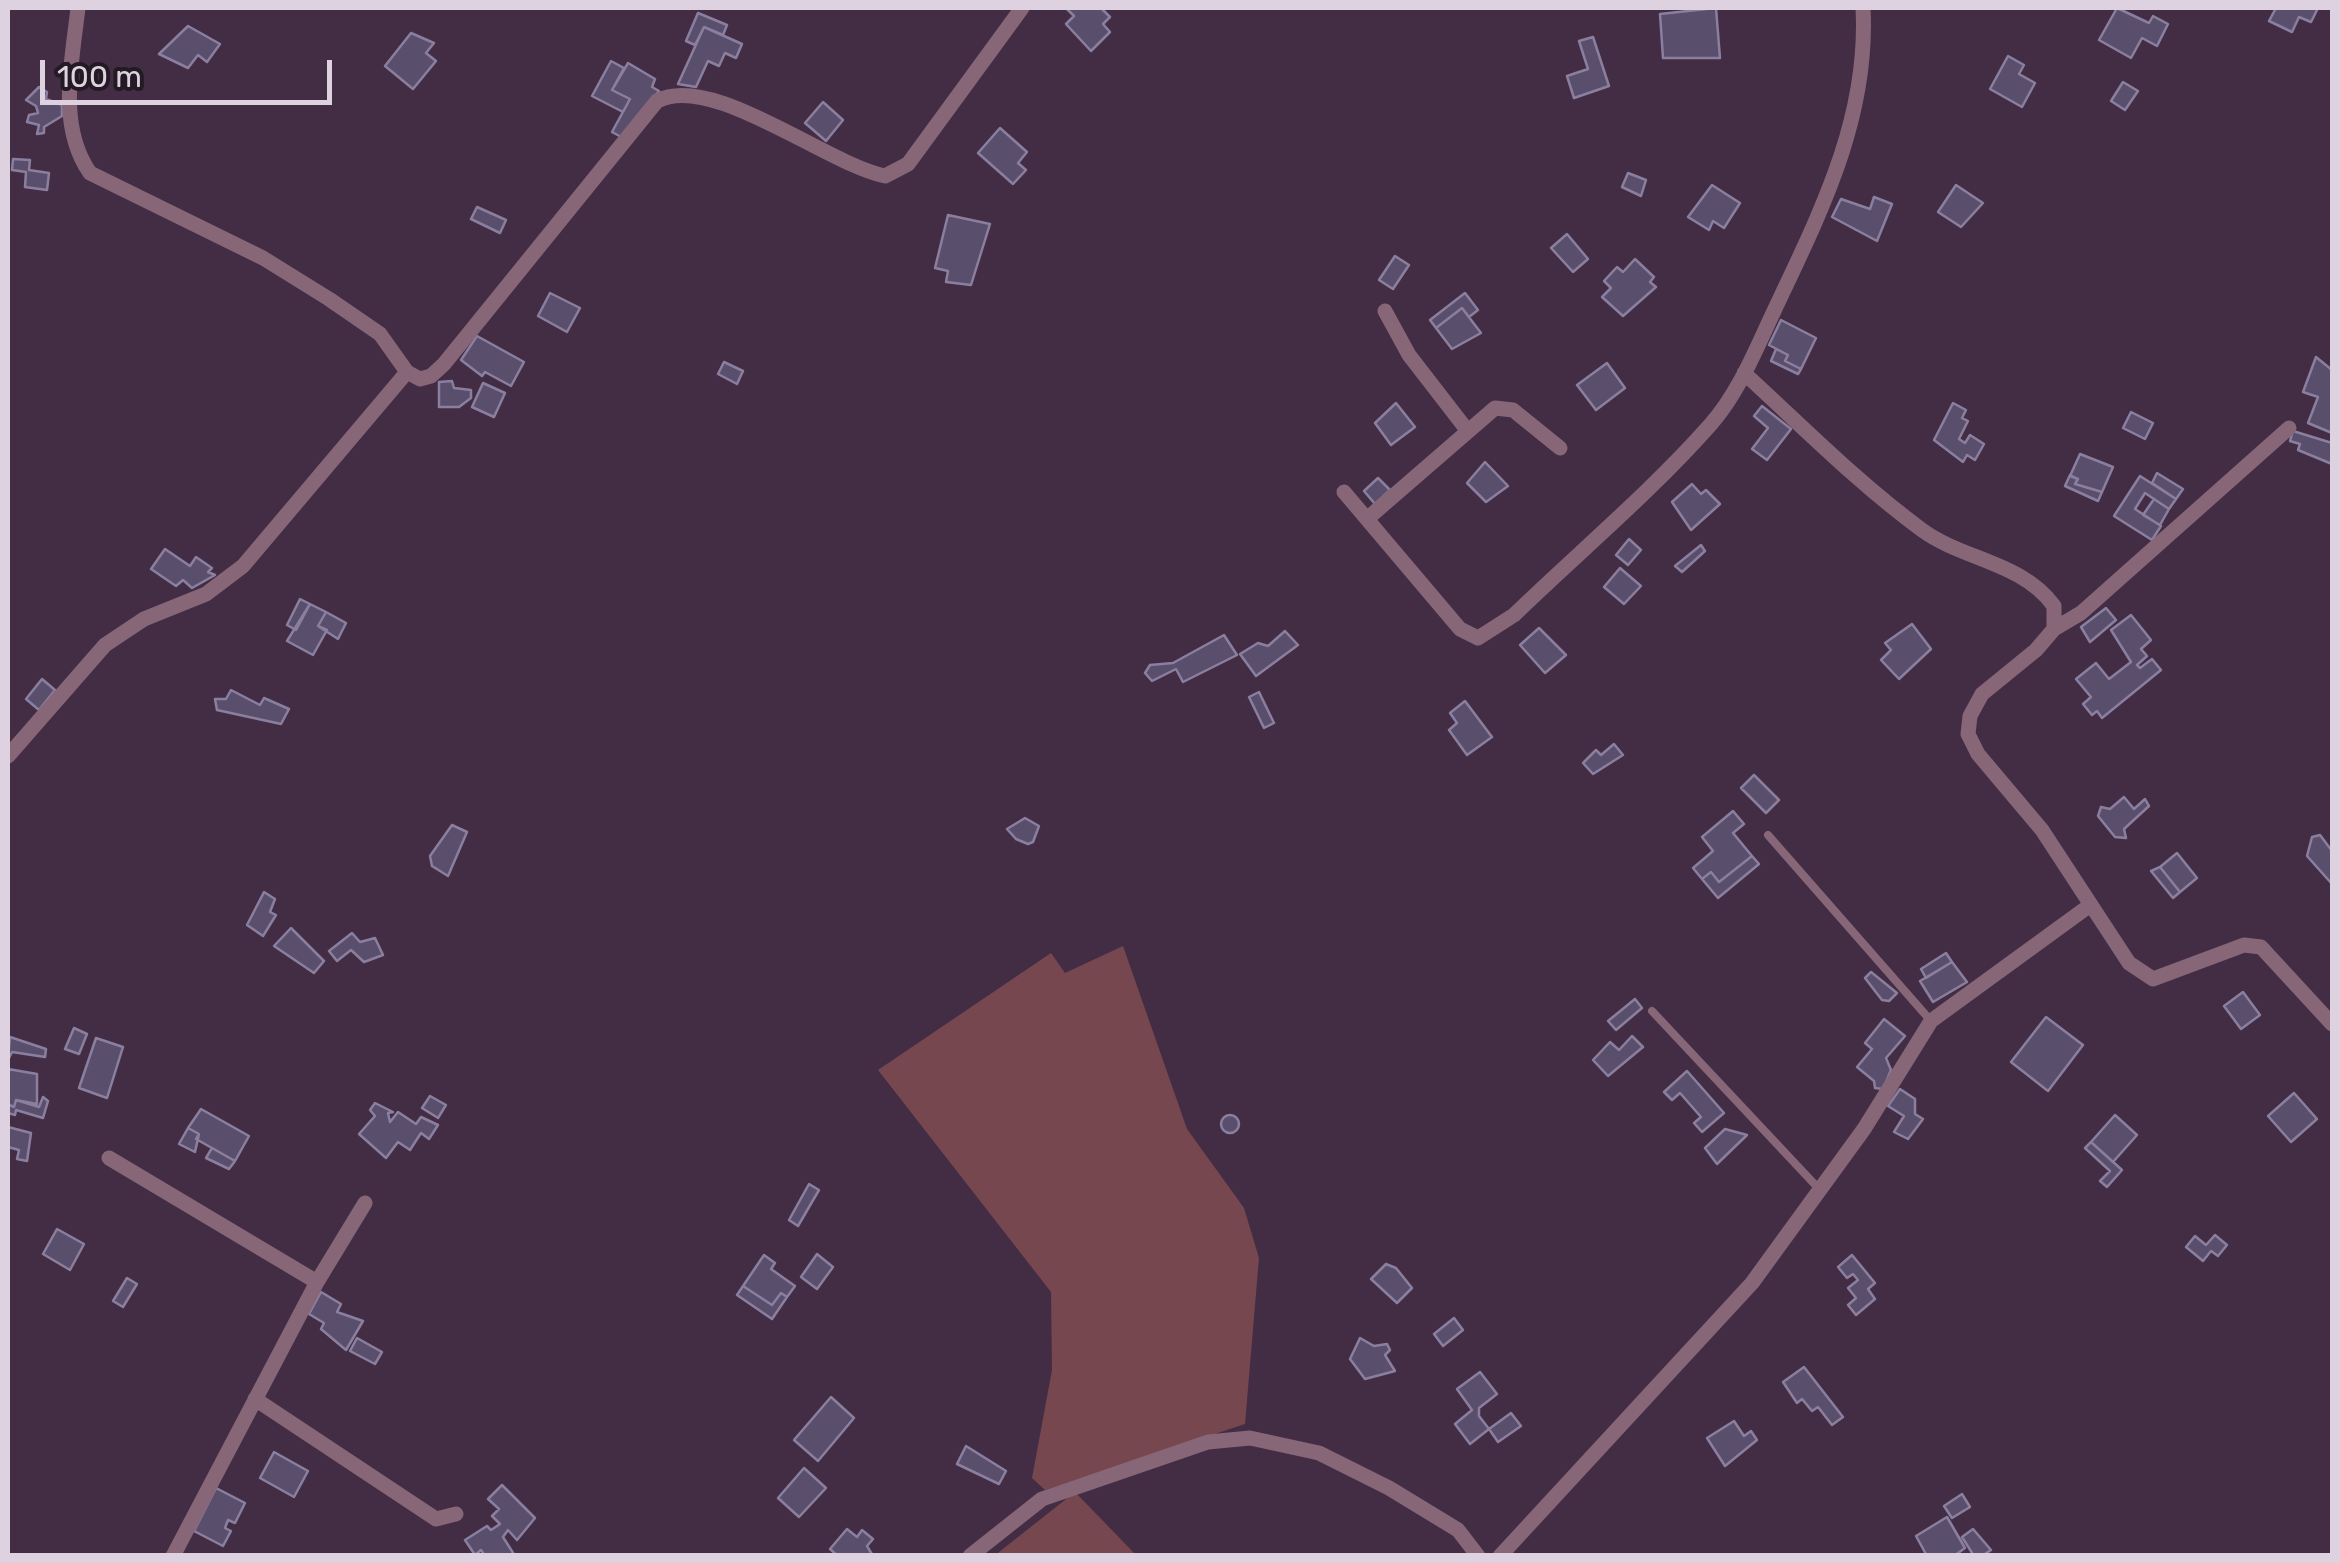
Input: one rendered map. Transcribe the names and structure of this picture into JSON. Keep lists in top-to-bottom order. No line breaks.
{"scale_bar":"100 m"}
